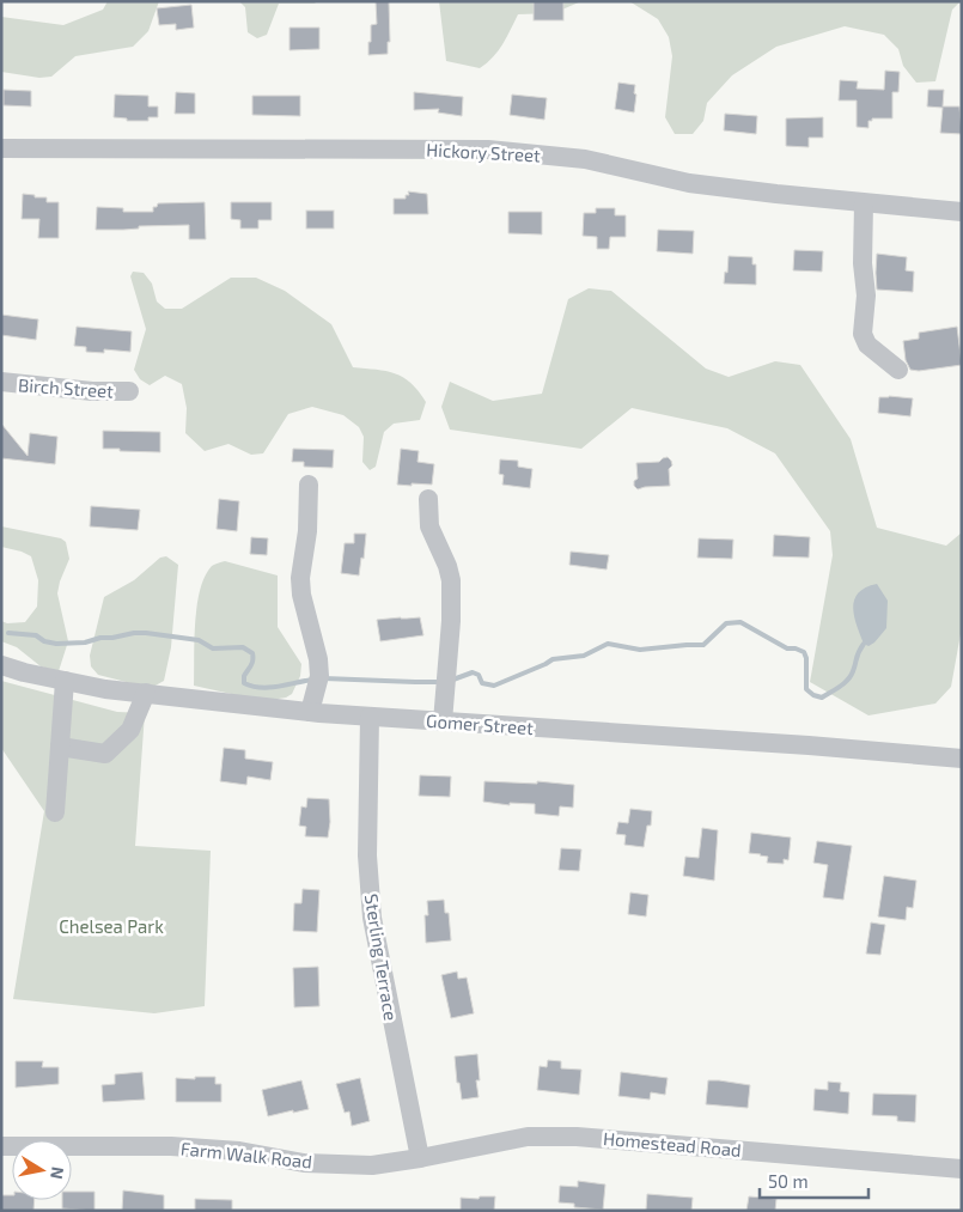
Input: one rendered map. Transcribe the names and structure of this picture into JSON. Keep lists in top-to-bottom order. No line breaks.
{"streets":{"street":["Hickory Street","Birch Street","Gomer Street","Sterling Terrace","Homestead Road","Farm Walk Road"]},"crossings":[["Gomer Street","Sterling Terrace"],["Sterling Terrace","Homestead Road"],["Sterling Terrace","Farm Walk Road"],["Homestead Road","Farm Walk Road"]],"parks":["Chelsea Park"],"scale_bar":"50 m","north":"right"}
